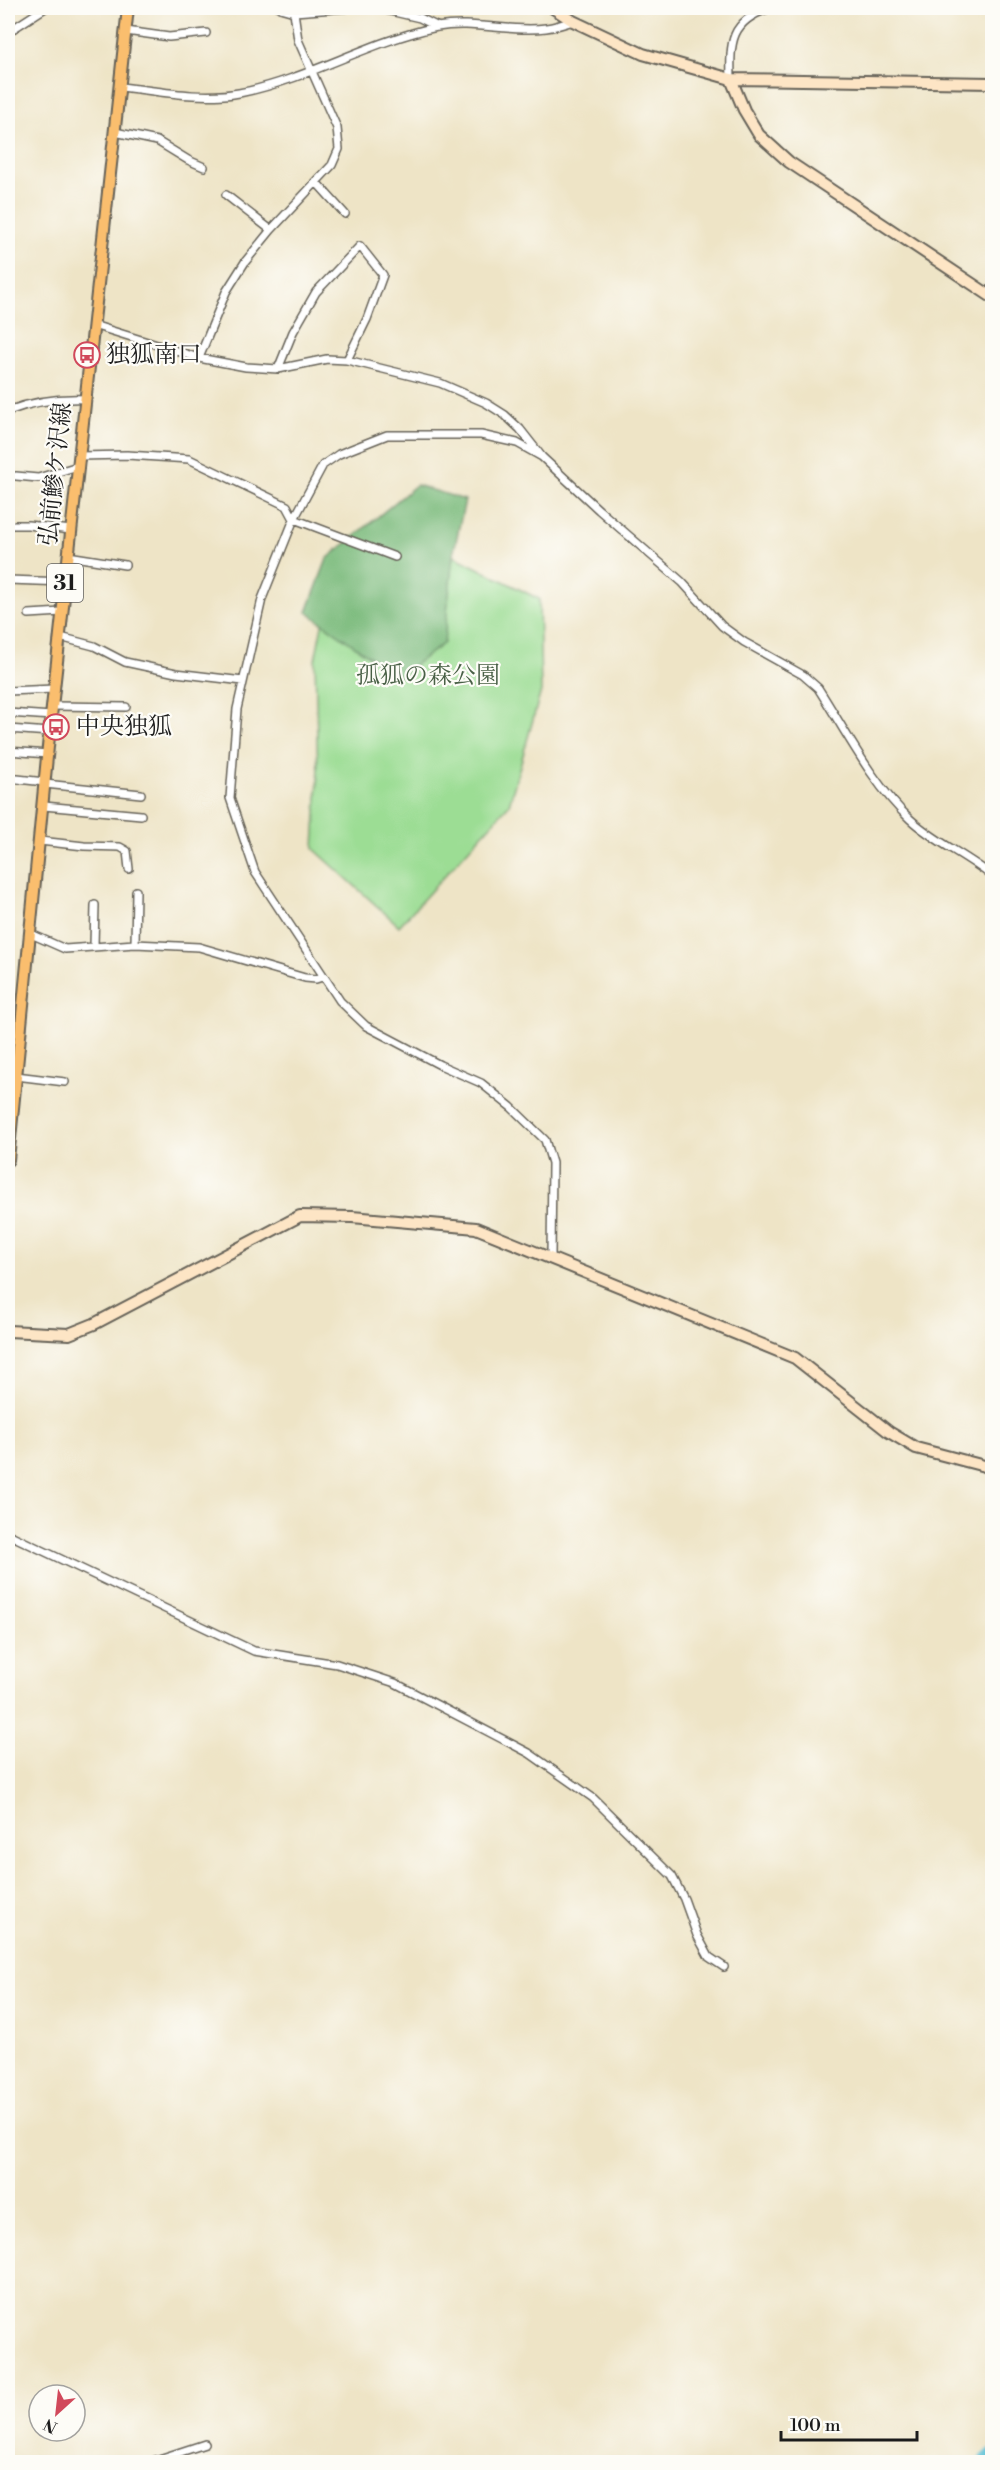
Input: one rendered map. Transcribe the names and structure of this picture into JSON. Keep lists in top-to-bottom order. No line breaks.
{"streets":{"main road":["弘前鰺ケ沢線","31"]},"parks":["孤狐の森公園"],"places":{"bus stop":["独狐南口","中央独狐"]},"scale_bar":"100 m","north":"bottom left"}
